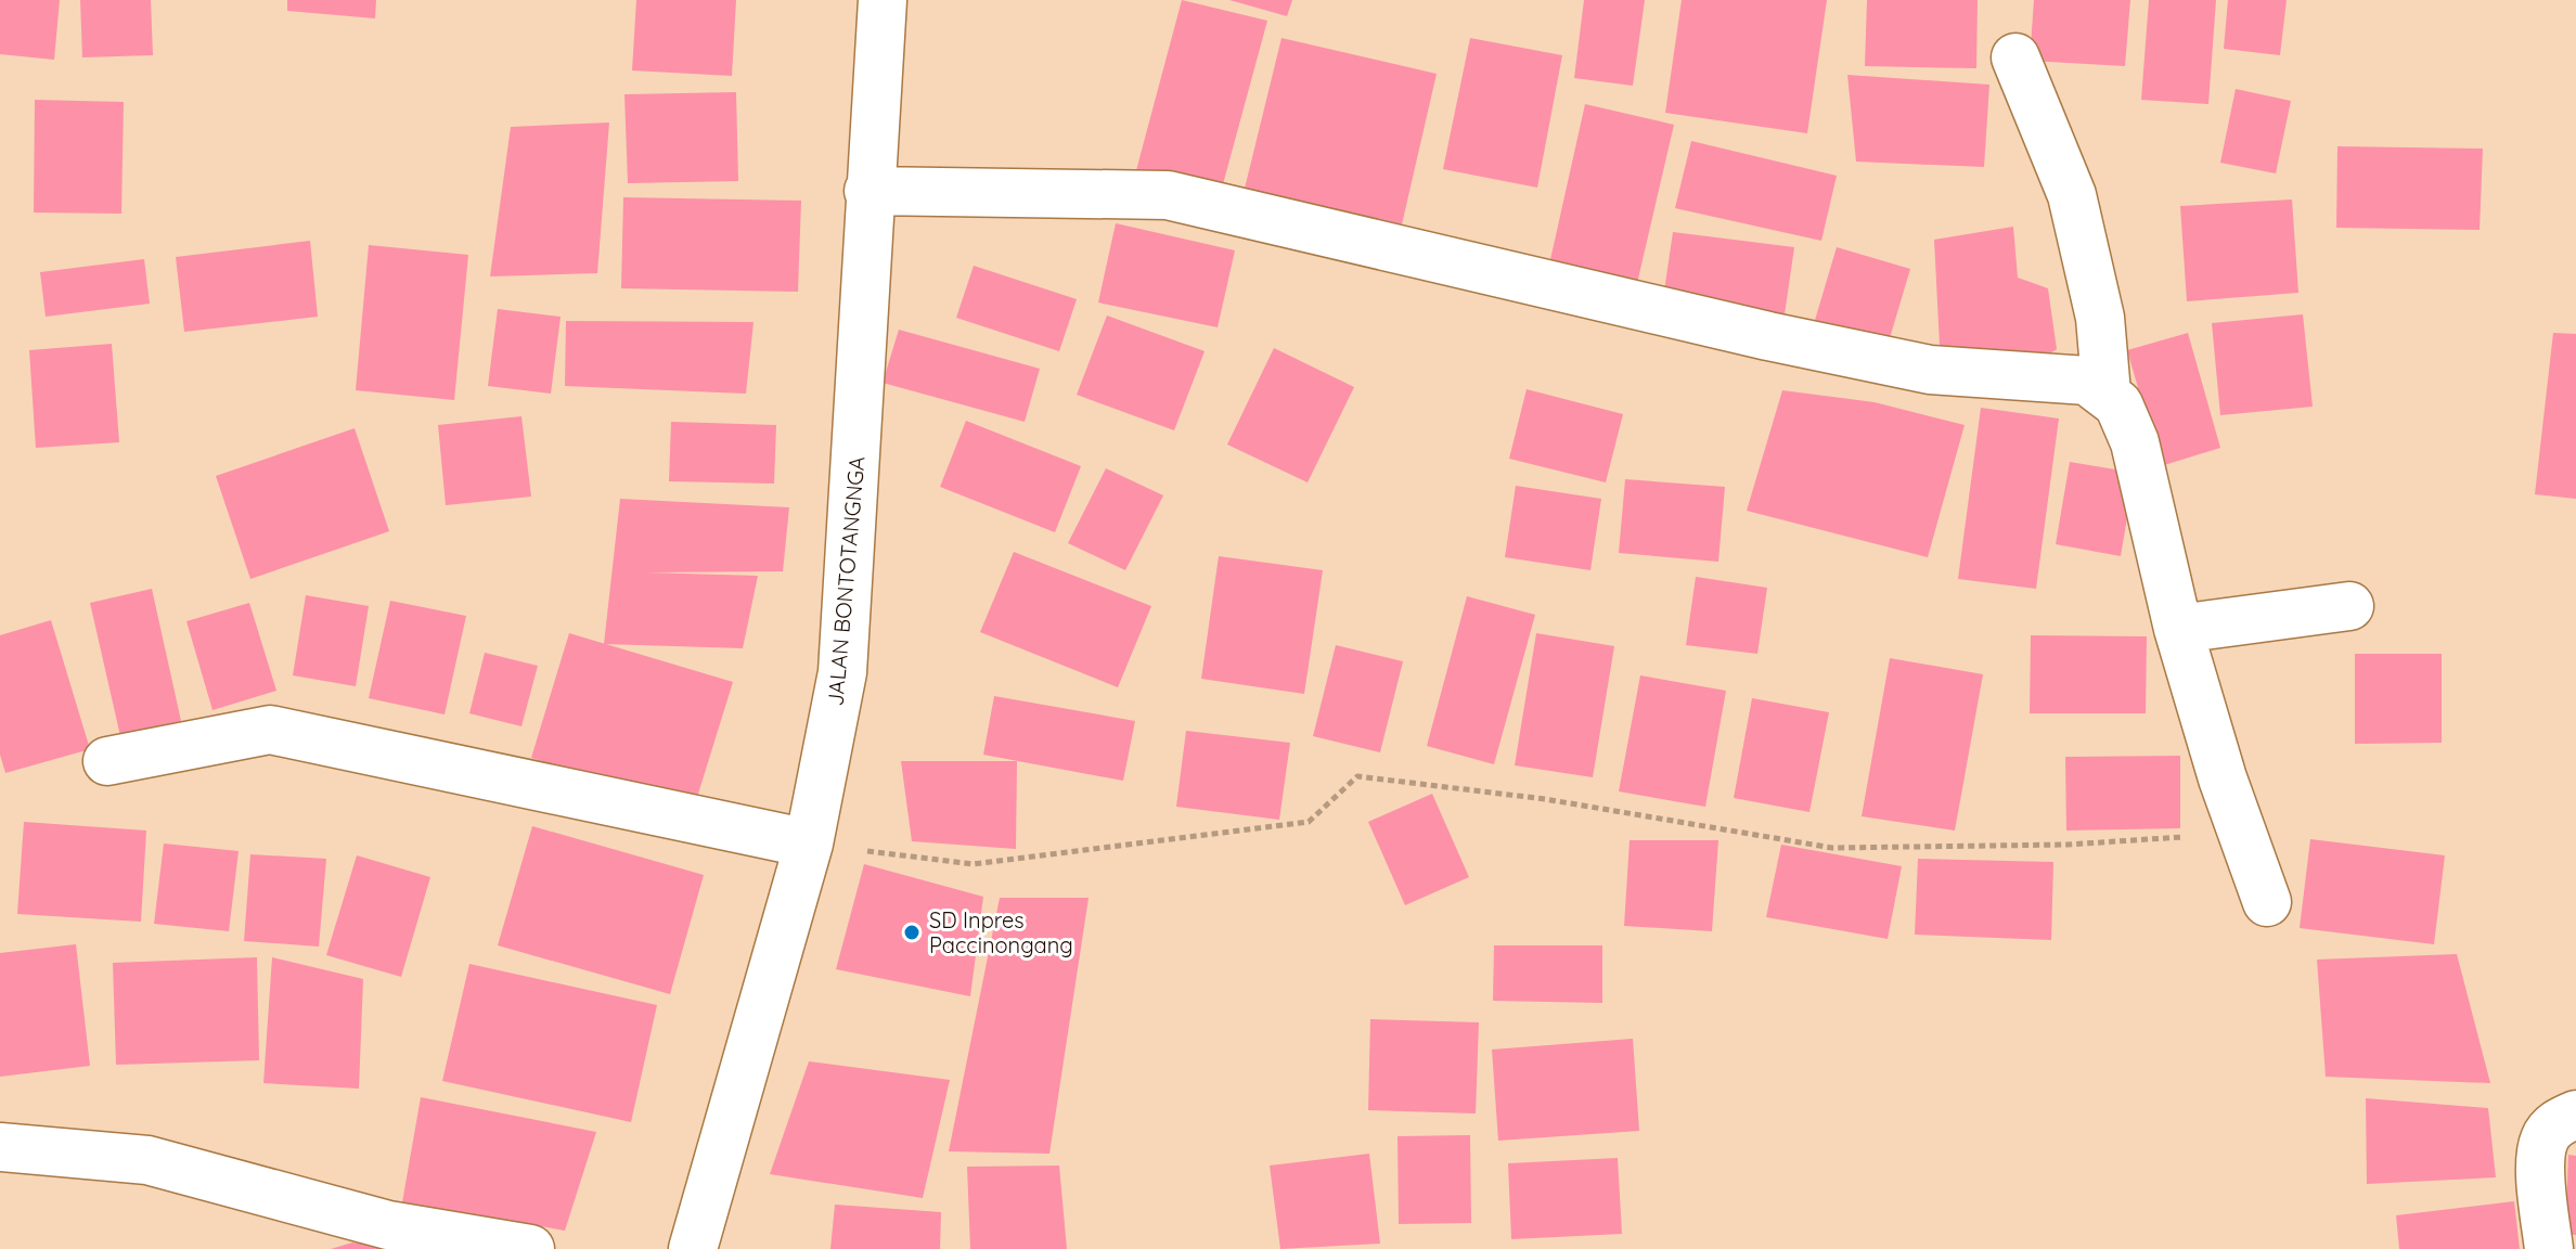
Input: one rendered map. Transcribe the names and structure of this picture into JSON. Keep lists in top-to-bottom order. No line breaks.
{"streets":{"street":["JALAN BONTOTANGNGA"]},"places":["SD Inpres Paccinongang"]}
